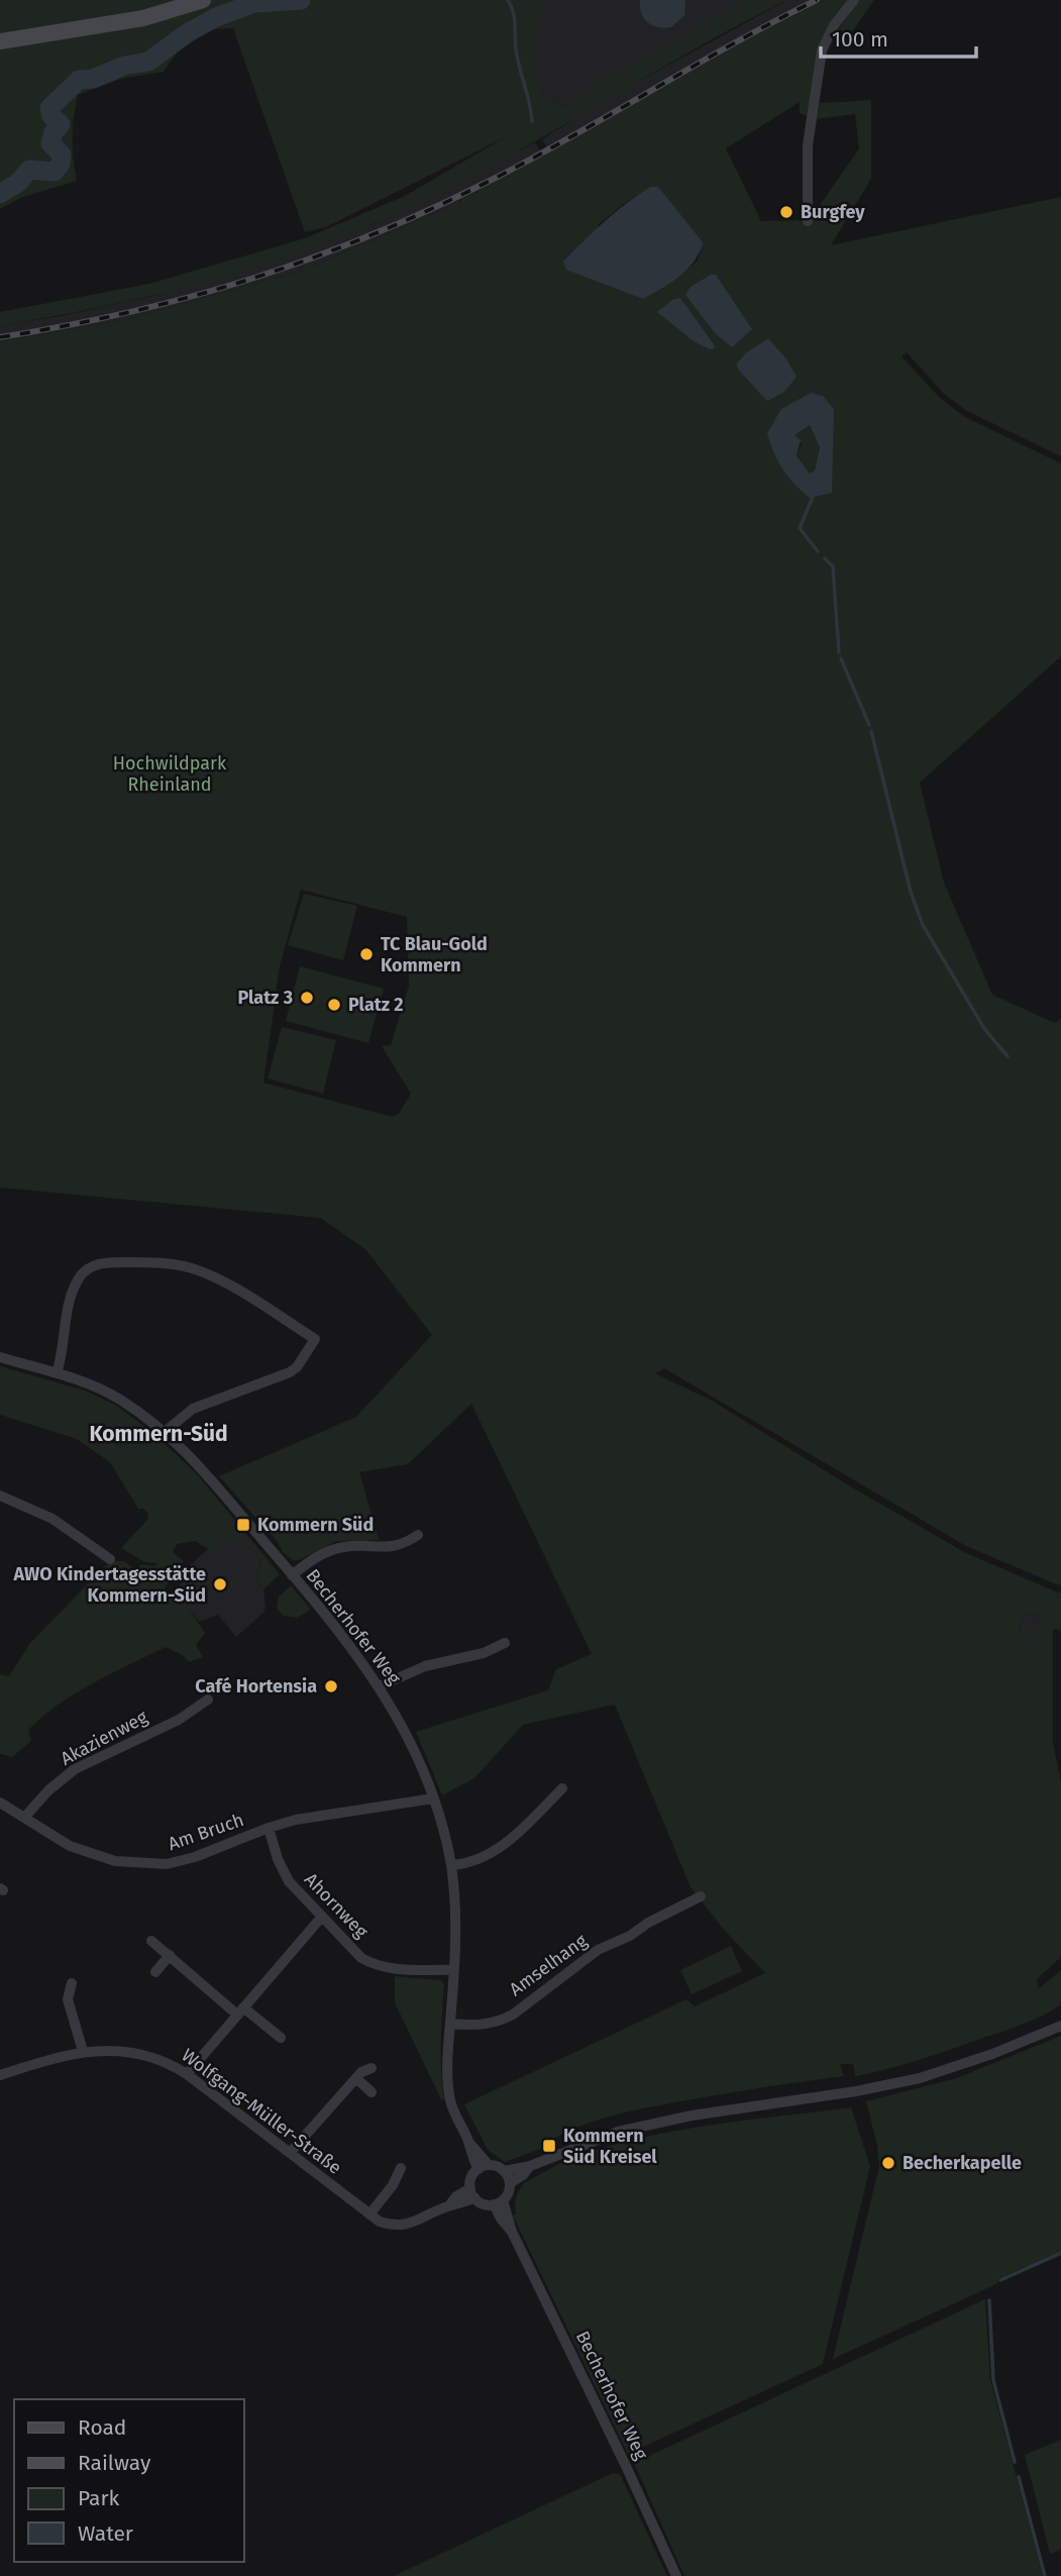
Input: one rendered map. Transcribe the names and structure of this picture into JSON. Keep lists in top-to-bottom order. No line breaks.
{"streets":{"street":["Becherhofer Weg","Akazienweg","Am Bruch","Ahornweg","Amselhang","Wolfgang-Müller-Straße"]},"crossings":[["Becherhofer Weg","Am Bruch"],["Becherhofer Weg","Ahornweg"],["Becherhofer Weg","Amselhang"],["Becherhofer Weg","Wolfgang-Müller-Straße"],["Akazienweg","Am Bruch"],["Am Bruch","Ahornweg"]],"districts":["Kommern-Süd"],"parks":["Hochwildpark Rheinland"],"places":{"other":["Burgfey","TC Blau-Gold Kommern","Platz 3","Platz 2","AWO Kindertagesstätte Kommern-Süd","Café Hortensia","Becherkapelle"],"transit":["Kommern Süd","Kommern Süd Kreisel"]},"legend":["Road","Railway","Park","Water"],"scale_bar":"100 m"}
